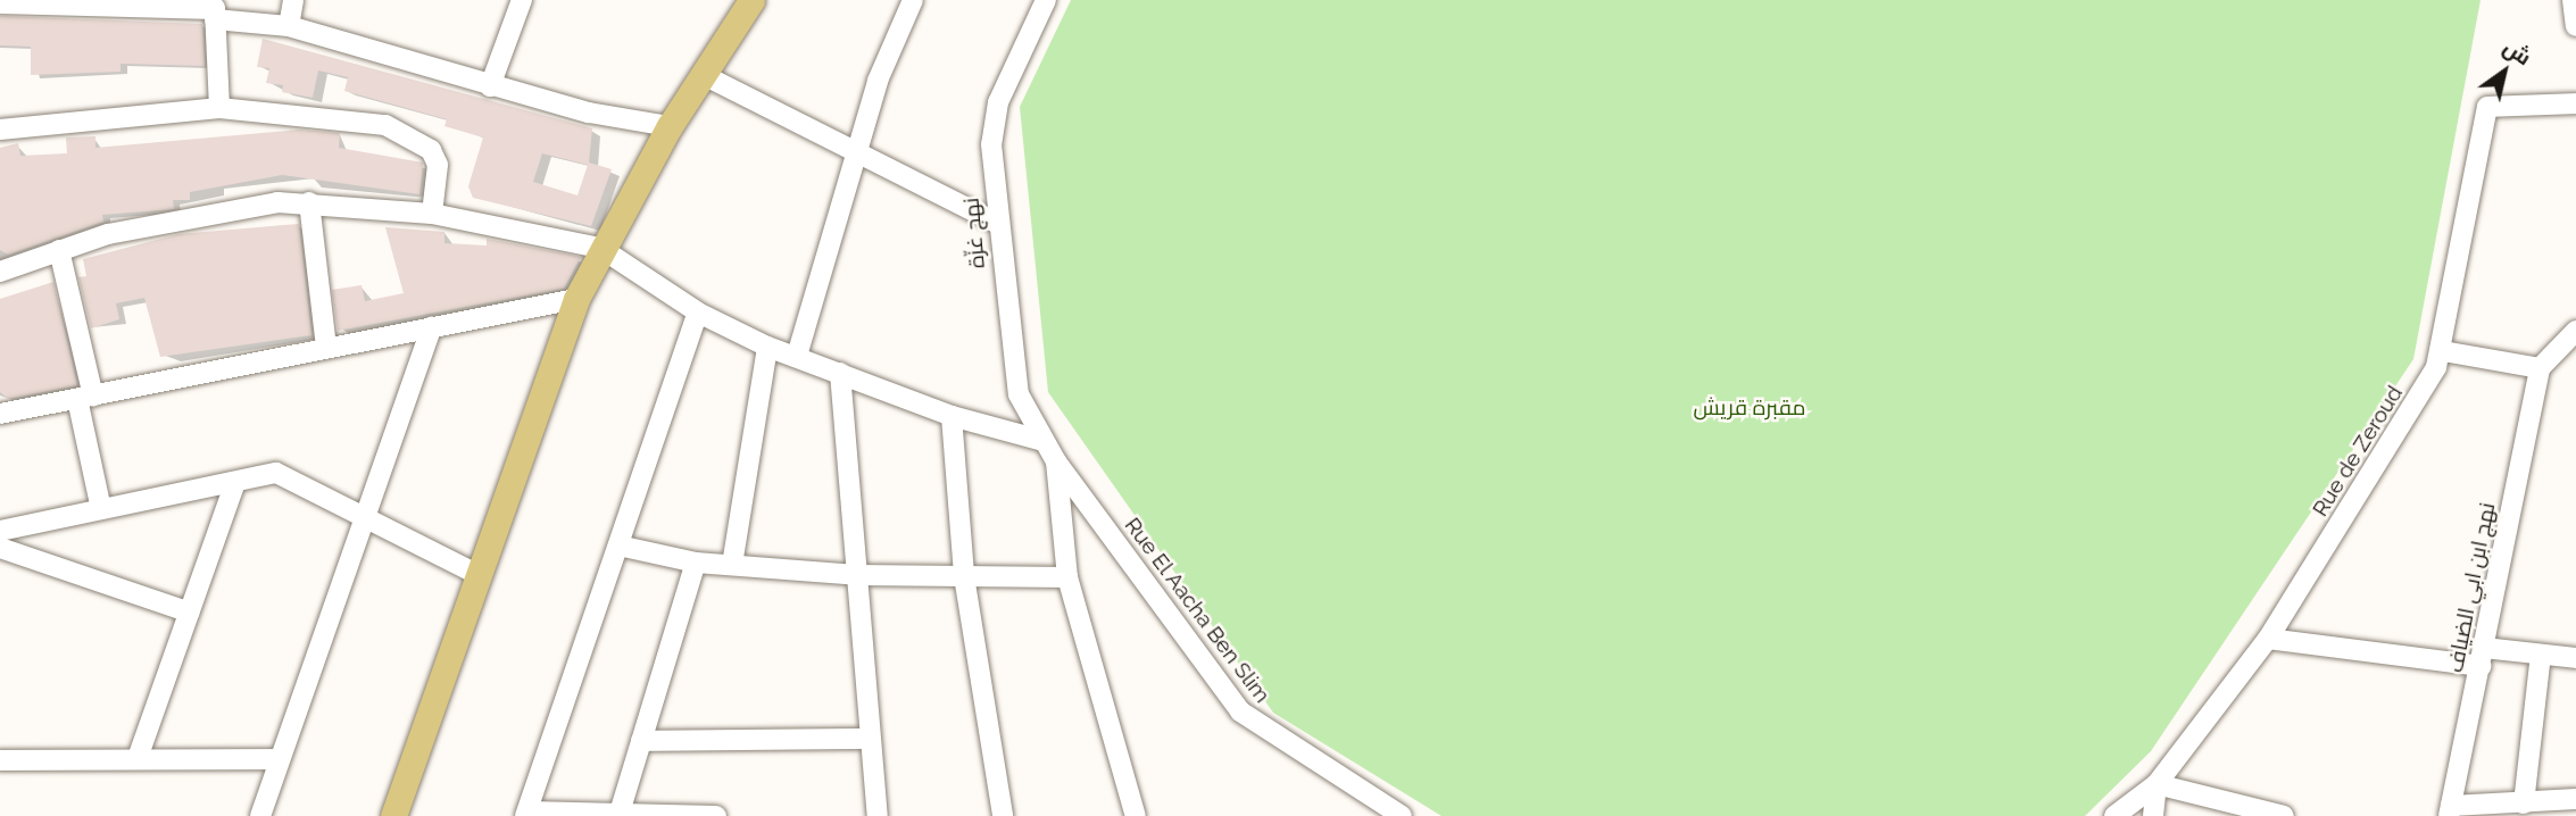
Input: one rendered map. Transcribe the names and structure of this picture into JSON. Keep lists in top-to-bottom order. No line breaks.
{"streets":{"street":["نهج غزّة","Rue de Zeroud","نهج ابن ابي الضياف","Rue El Aacha Ben Slim"]},"crossings":[["نهج غزّة","Rue El Aacha Ben Slim"]],"parks":["مقبرة قريش"],"north":"top right"}
